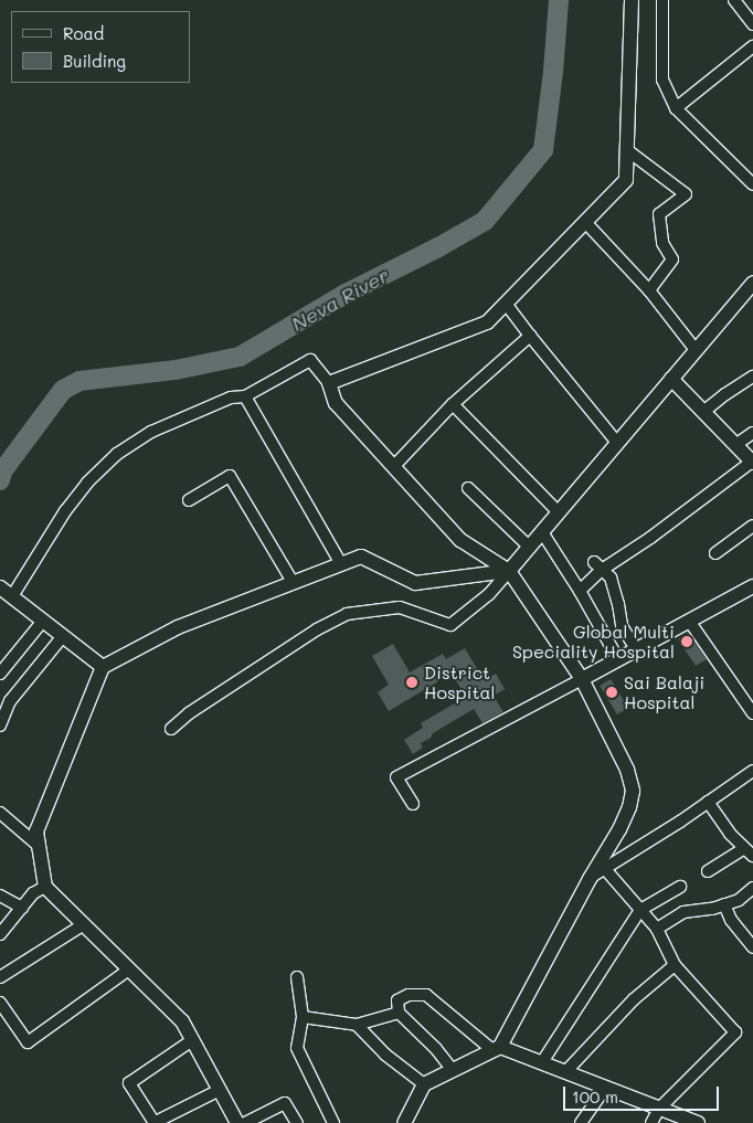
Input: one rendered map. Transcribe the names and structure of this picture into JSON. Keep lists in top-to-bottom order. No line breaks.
{"water":["Neva River"],"places":["Global Multi Speciality Hospital","District Hospital","Sai Balaji Hospital"],"legend":["Road","Building"],"scale_bar":"100 m"}
